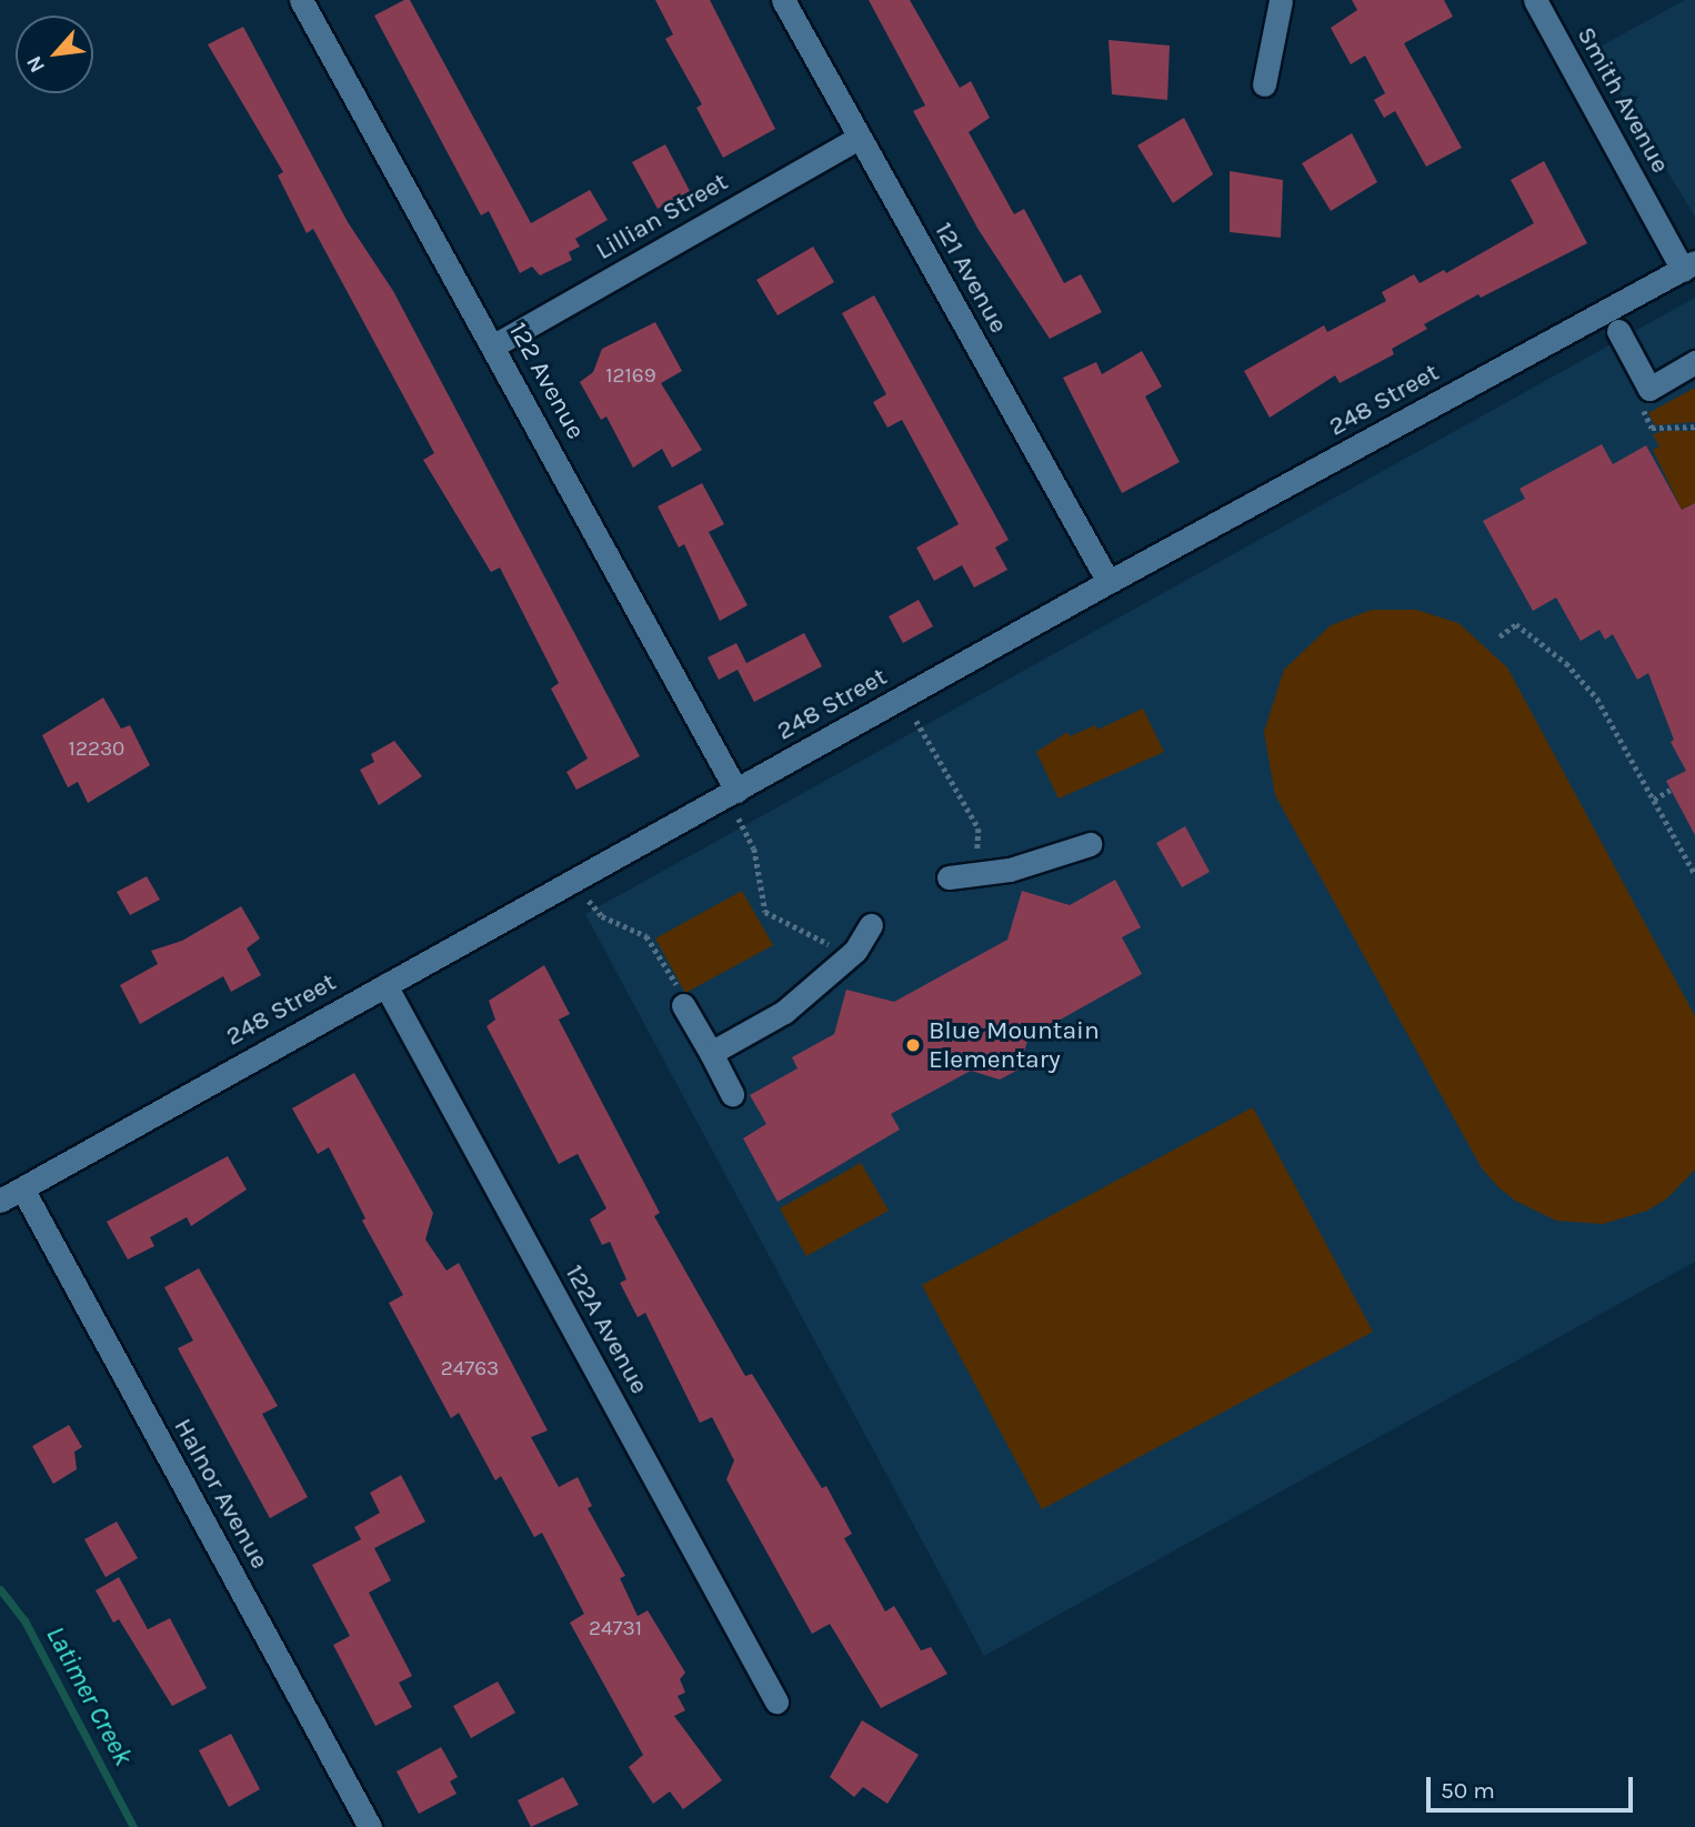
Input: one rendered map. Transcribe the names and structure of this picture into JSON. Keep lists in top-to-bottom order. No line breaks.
{"streets":{"street":["Smith Avenue","Lillian Street","121 Avenue","122 Avenue","248 Street","122A Avenue","Halnor Avenue"]},"crossings":[["Smith Avenue","248 Street"],["Lillian Street","121 Avenue"],["Lillian Street","122 Avenue"],["121 Avenue","248 Street"],["122 Avenue","248 Street"],["248 Street","122A Avenue"],["248 Street","Halnor Avenue"]],"water":["Latimer Creek"],"places":["Blue Mountain Elementary"],"house_numbers":["12169","12230","24763","24731"],"scale_bar":"50 m","north":"bottom left"}
